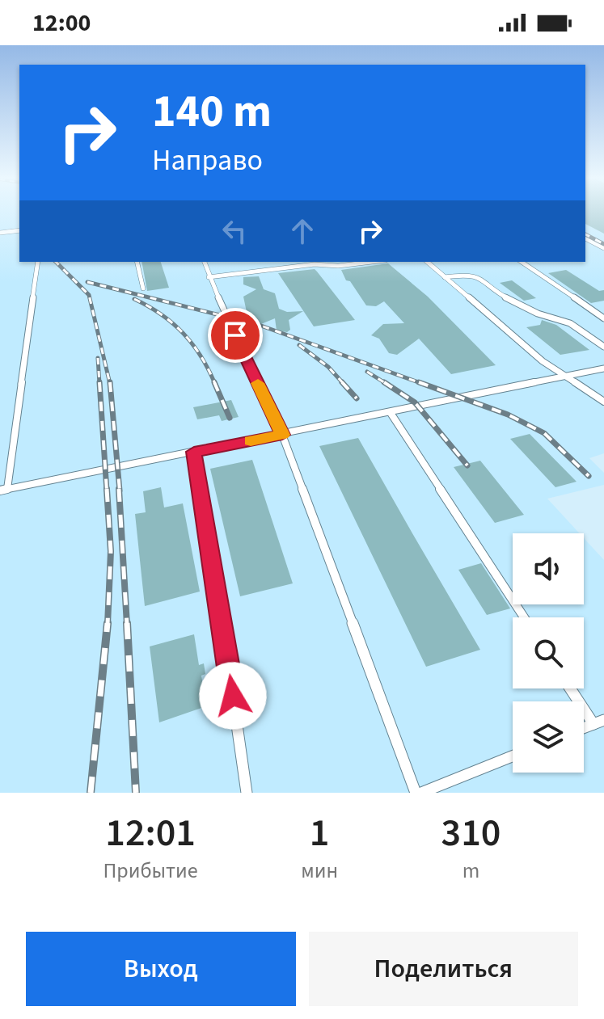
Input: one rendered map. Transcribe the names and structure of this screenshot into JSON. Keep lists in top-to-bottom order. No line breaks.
{"page":{"status":"12:00","turn":["140 m","Направо"],"eta":["12:01","Прибытие","1","мин","310","m"],"buttons":["Выход","Поделиться"]}}
